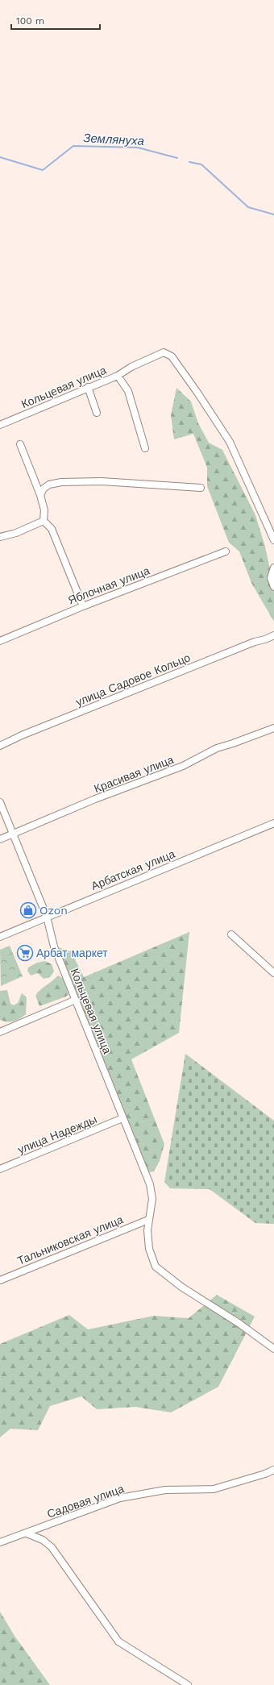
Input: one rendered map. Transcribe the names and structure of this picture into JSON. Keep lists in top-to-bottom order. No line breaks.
{"streets":{"street":["Кольцевая улица","Яблочная улица","улица Садовое Кольцо","Красивая улица","Арбатская улица","улица Надежды","Тальниковская улица","Садовая улица"]},"crossings":[["Кольцевая улица","Красивая улица"],["Кольцевая улица","Арбатская улица"],["Кольцевая улица","улица Надежды"],["Кольцевая улица","Тальниковская улица"]],"water":["Землянуха"],"places":{"shop":["Ozon"],"supermarket":["Арбат маркет"]},"scale_bar":"100 m"}
